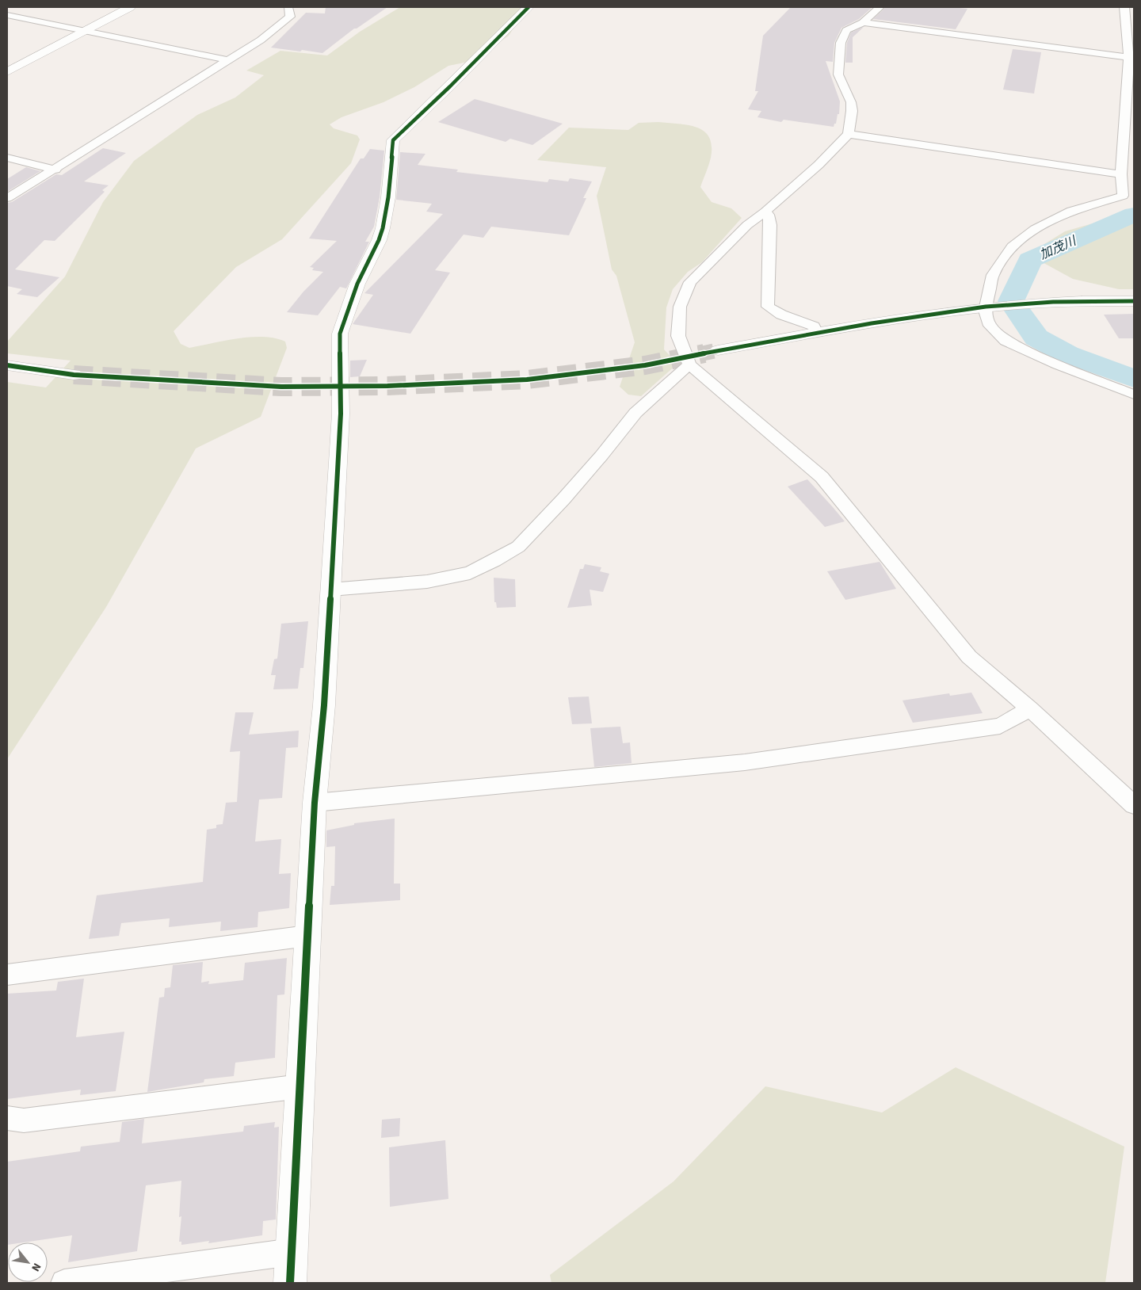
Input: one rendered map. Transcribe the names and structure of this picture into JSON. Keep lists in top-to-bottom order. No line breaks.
{"water":["加茂川"],"north":"bottom right"}
